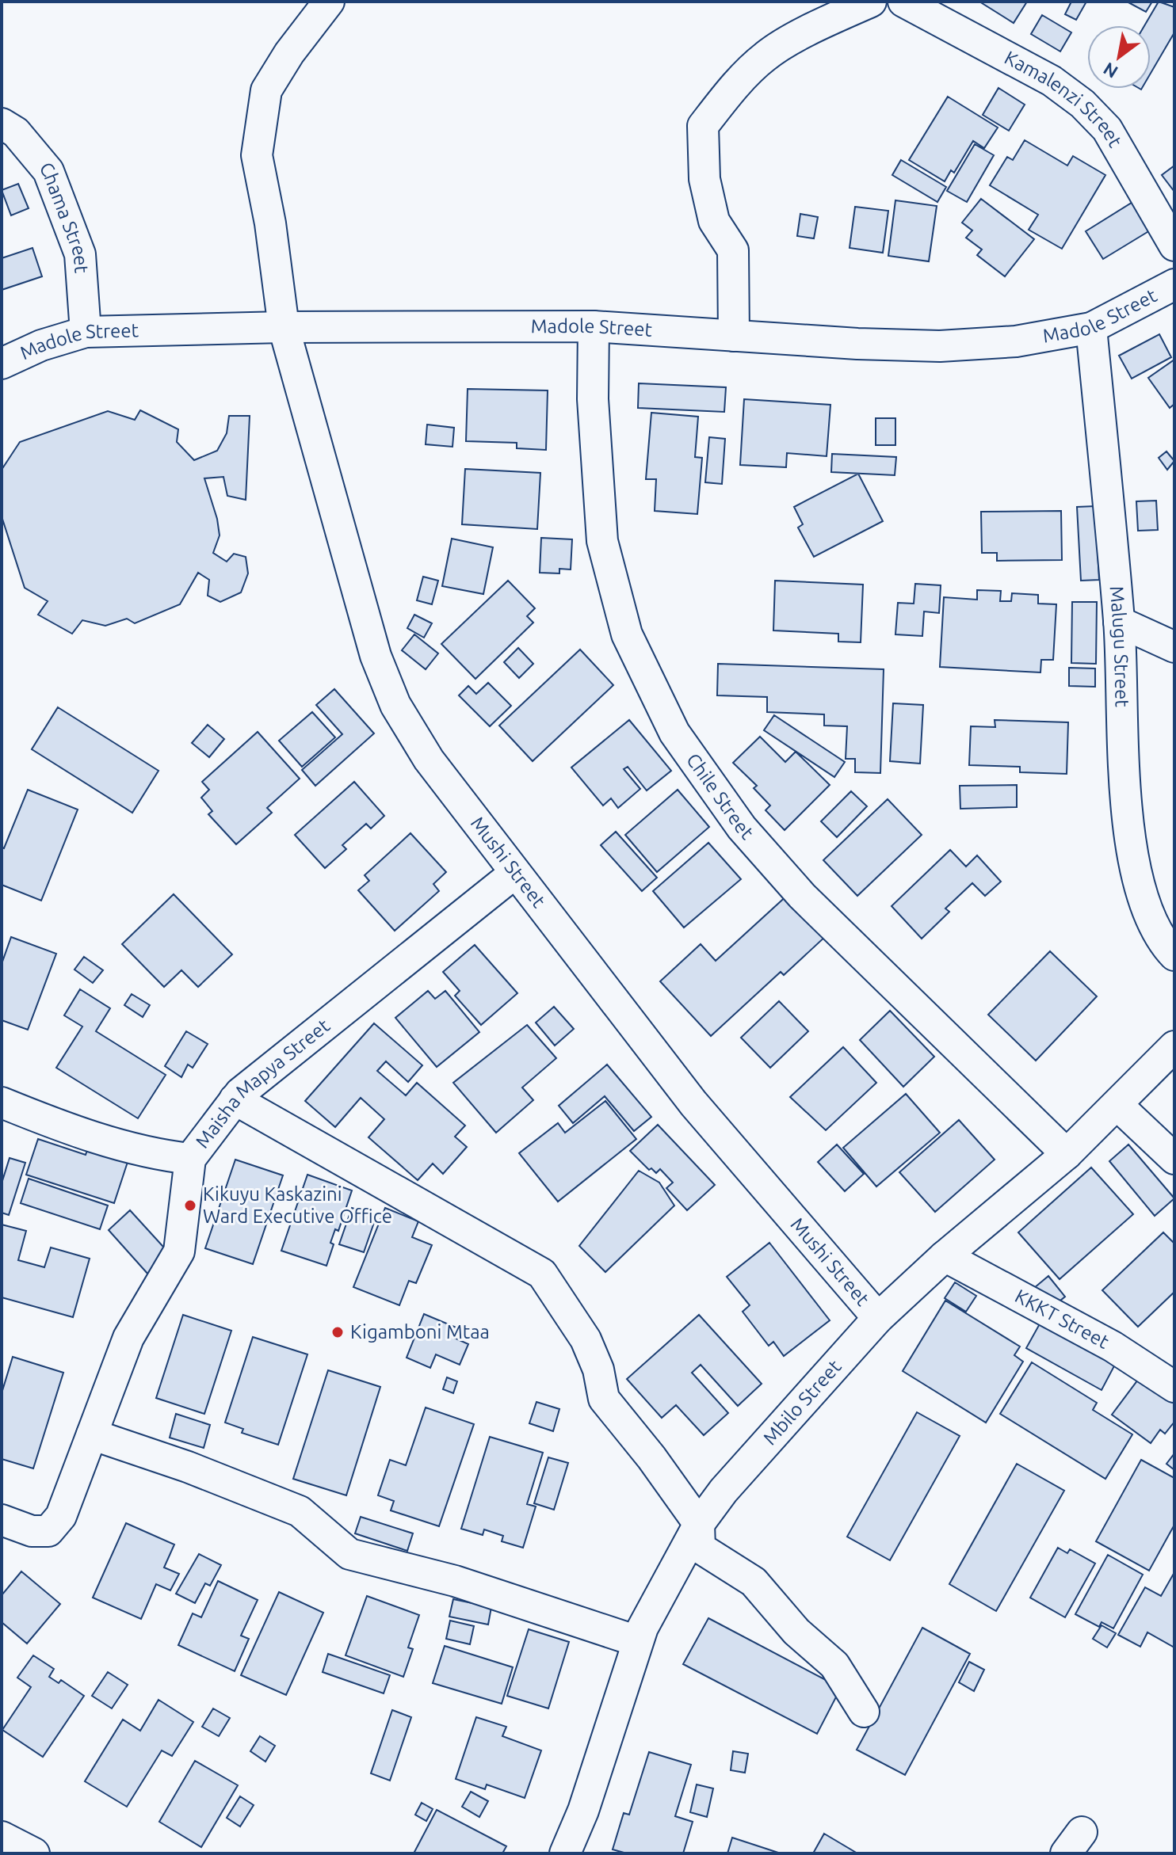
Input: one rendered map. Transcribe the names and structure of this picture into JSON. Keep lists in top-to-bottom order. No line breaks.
{"streets":{"street":["Kamalenzi Street","Chama Street","Madole Street","Malugu Street","Chile Street","Mushi Street","Maisha Mapya Street","KKKT Street","Mbilo Street"]},"crossings":[["Chama Street","Madole Street"],["Madole Street","Malugu Street"],["Madole Street","Chile Street"],["Madole Street","Mushi Street"],["Chile Street","Mbilo Street"],["Mushi Street","Maisha Mapya Street"],["Mushi Street","Mbilo Street"],["KKKT Street","Mbilo Street"]],"places":["Kikuyu Kaskazini Ward Executive Office","Kigamboni Mtaa"],"north":"bottom left"}
